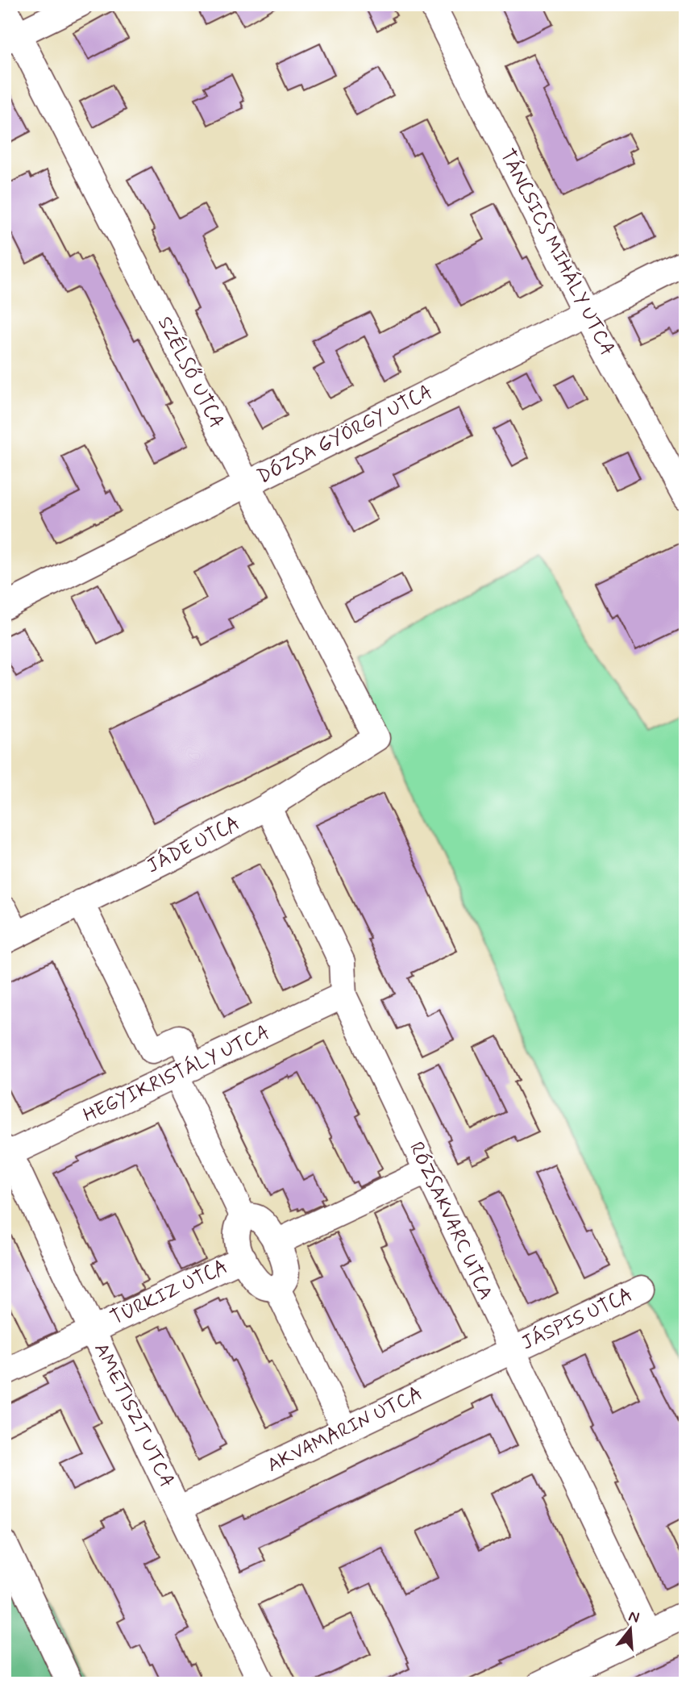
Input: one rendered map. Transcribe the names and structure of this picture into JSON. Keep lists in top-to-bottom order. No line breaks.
{"streets":{"street":["TÁNCSICS MIHÁLY UTCA","SZÉLSŐ UTCA","DÓZSA GYÖRGY UTCA","JÁDE UTCA","HEGYIKRISTÁLY UTCA","RÓZSAKVARC UTCA","TÜRKIZ UTCA","JÁSPIS UTCA","AMETISZT UTCA","AKVAMARIN UTCA"]},"crossings":[["TÁNCSICS MIHÁLY UTCA","DÓZSA GYÖRGY UTCA"],["SZÉLSŐ UTCA","DÓZSA GYÖRGY UTCA"],["SZÉLSŐ UTCA","JÁDE UTCA"],["JÁDE UTCA","RÓZSAKVARC UTCA"],["HEGYIKRISTÁLY UTCA","RÓZSAKVARC UTCA"],["HEGYIKRISTÁLY UTCA","AMETISZT UTCA"],["RÓZSAKVARC UTCA","JÁSPIS UTCA"],["RÓZSAKVARC UTCA","AKVAMARIN UTCA"],["TÜRKIZ UTCA","AMETISZT UTCA"],["JÁSPIS UTCA","AKVAMARIN UTCA"],["AMETISZT UTCA","AKVAMARIN UTCA"]],"north":"top"}
